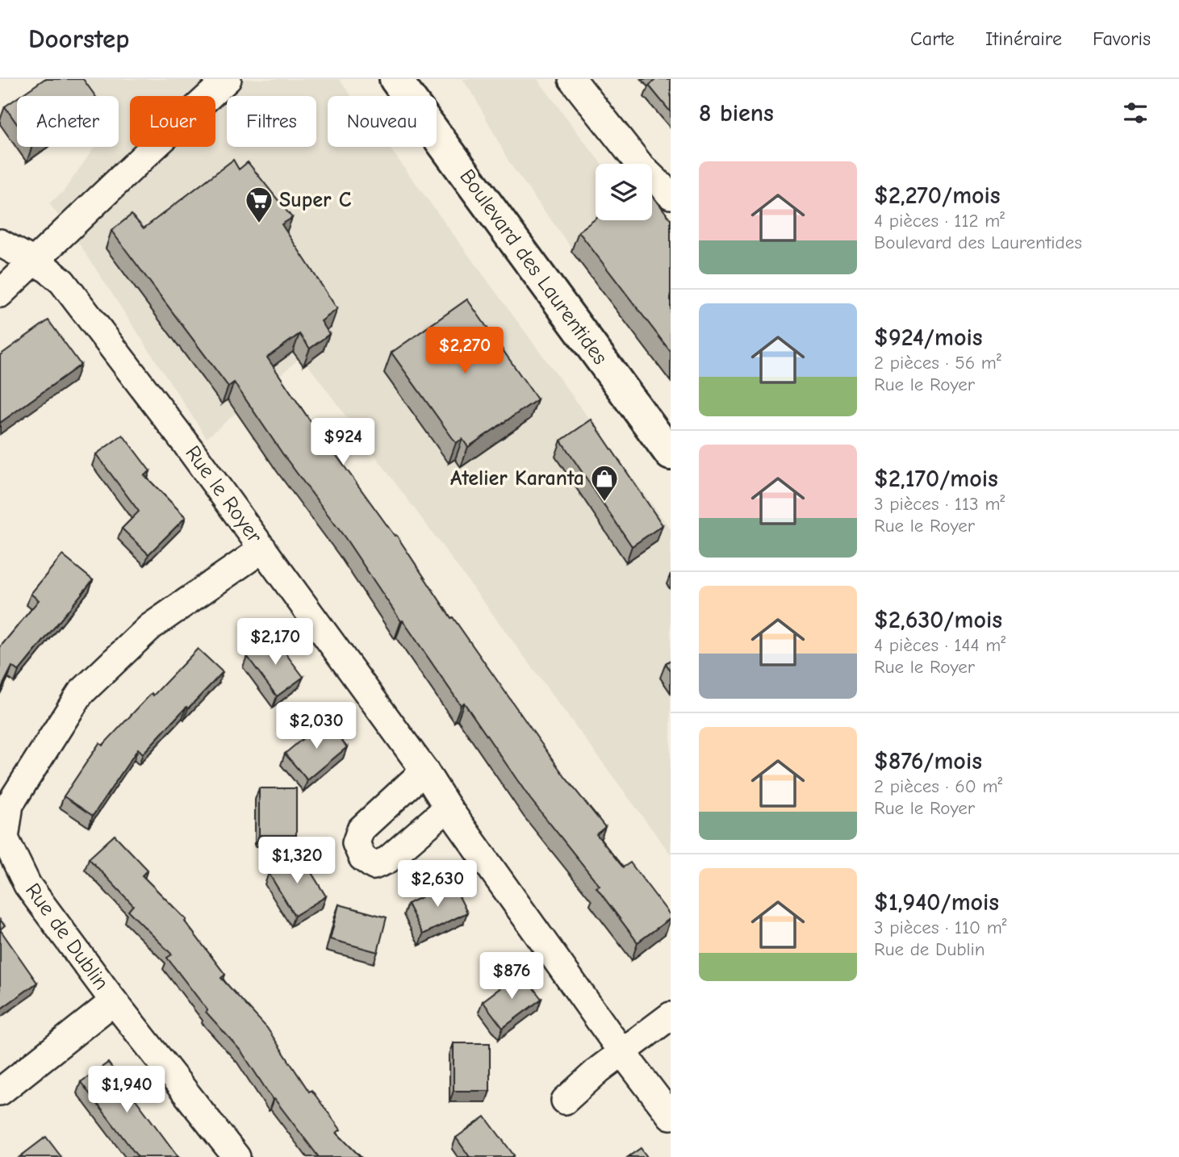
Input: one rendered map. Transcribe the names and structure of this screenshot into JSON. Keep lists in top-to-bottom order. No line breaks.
{"streets":{"main road":["Boulevard des Laurentides"],"street":["Rue le Royer","Rue de Dublin"]},"crossings":[["Rue le Royer","Rue de Dublin"]],"places":{"supermarket":["Super C"],"shop":["Atelier Karanta"]},"page":{"header":"Doorstep","nav":["Carte","Itinéraire","Favoris"],"heading":"8 biens","chip":["Acheter","Louer","Filtres","Nouveau"],"list":[{"name":"$2,270/mois","note":"4 pièces · 112 m² · Boulevard des Laurentides"},{"name":"$924/mois","note":"2 pièces · 56 m² · Rue le Royer"},{"name":"$2,170/mois","note":"3 pièces · 113 m² · Rue le Royer"},{"name":"$2,630/mois","note":"4 pièces · 144 m² · Rue le Royer"},{"name":"$876/mois","note":"2 pièces · 60 m² · Rue le Royer"},{"name":"$1,940/mois","note":"3 pièces · 110 m² · Rue de Dublin"}],"price":["$2,270","$924","$2,170","$2,030","$1,320","$2,630","$876","$1,940"]}}
